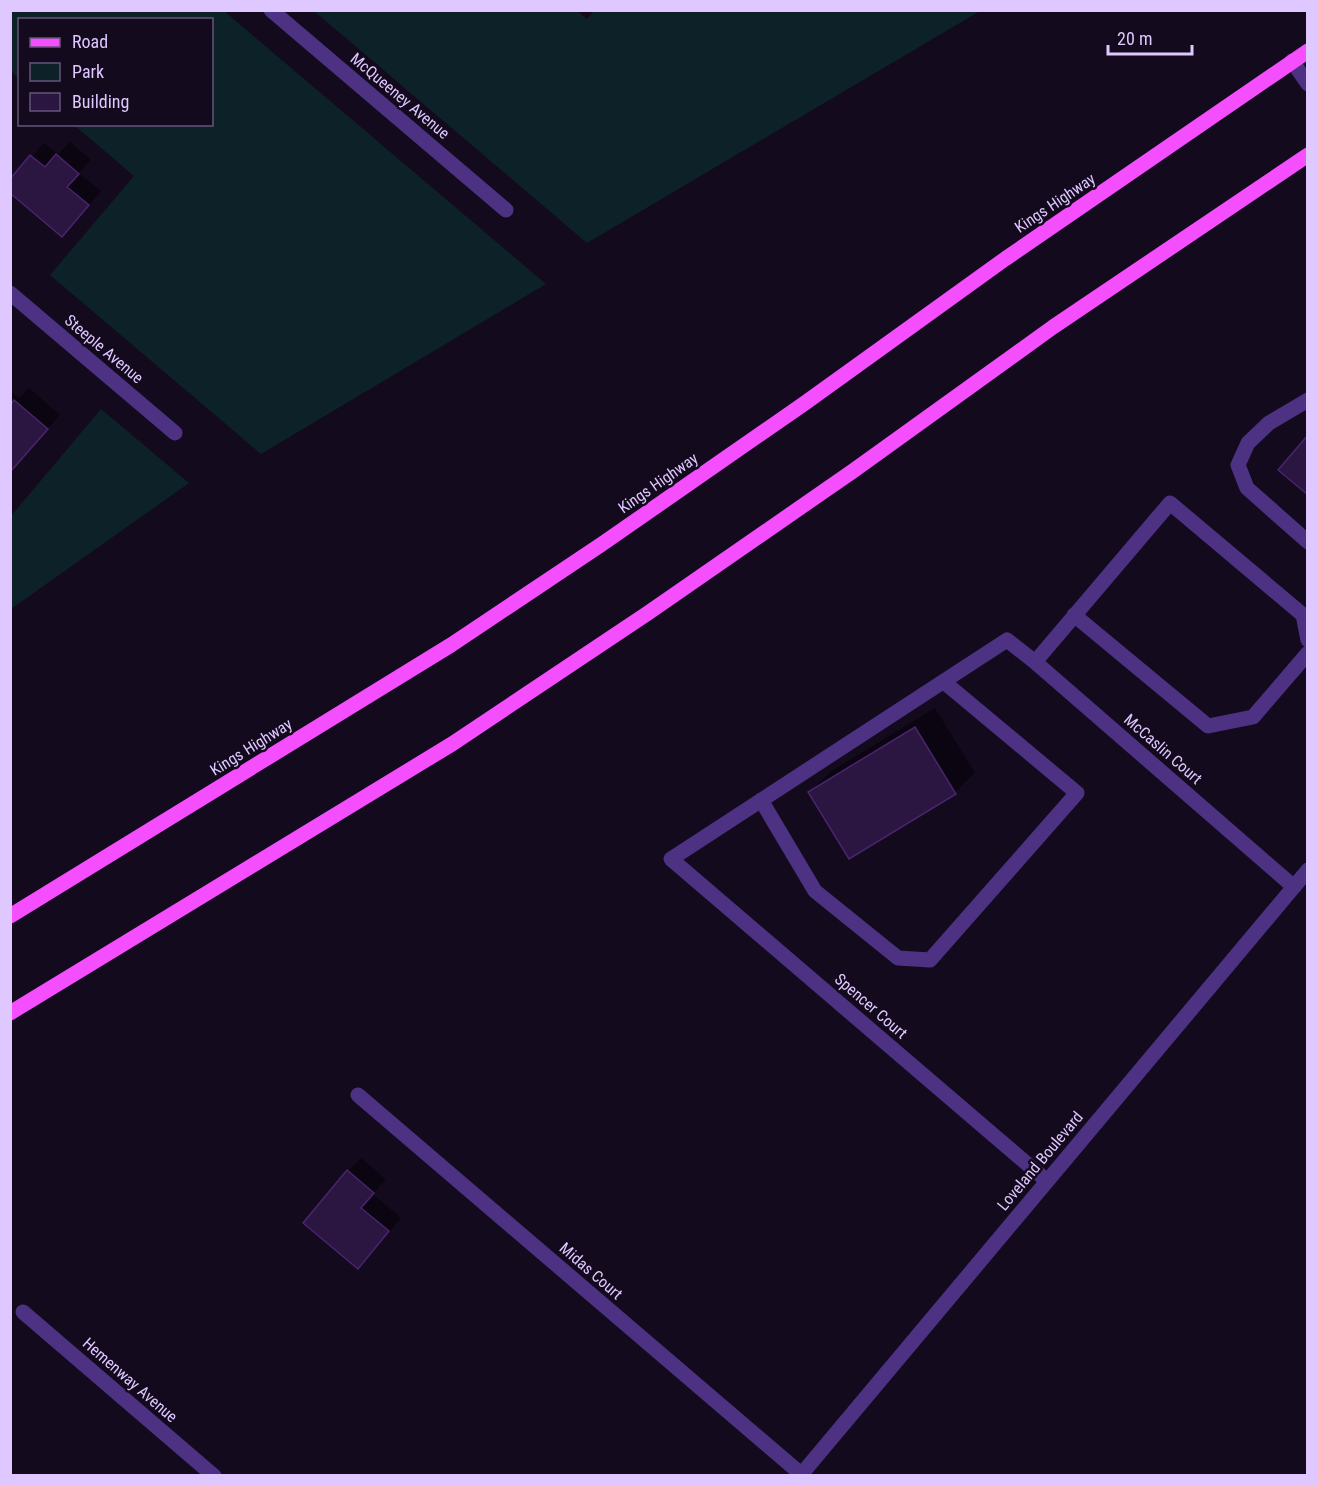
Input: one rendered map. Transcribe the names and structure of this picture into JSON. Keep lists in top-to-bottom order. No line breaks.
{"streets":{"main road":["Kings Highway"],"street":["McQueeney Avenue","Steeple Avenue","McCaslin Court","Spencer Court","Loveland Boulevard","Midas Court","Hemenway Avenue"]},"crossings":[["McCaslin Court","Loveland Boulevard"],["Spencer Court","Loveland Boulevard"],["Loveland Boulevard","Midas Court"]],"legend":["Road","Park","Building"],"scale_bar":"20 m"}
